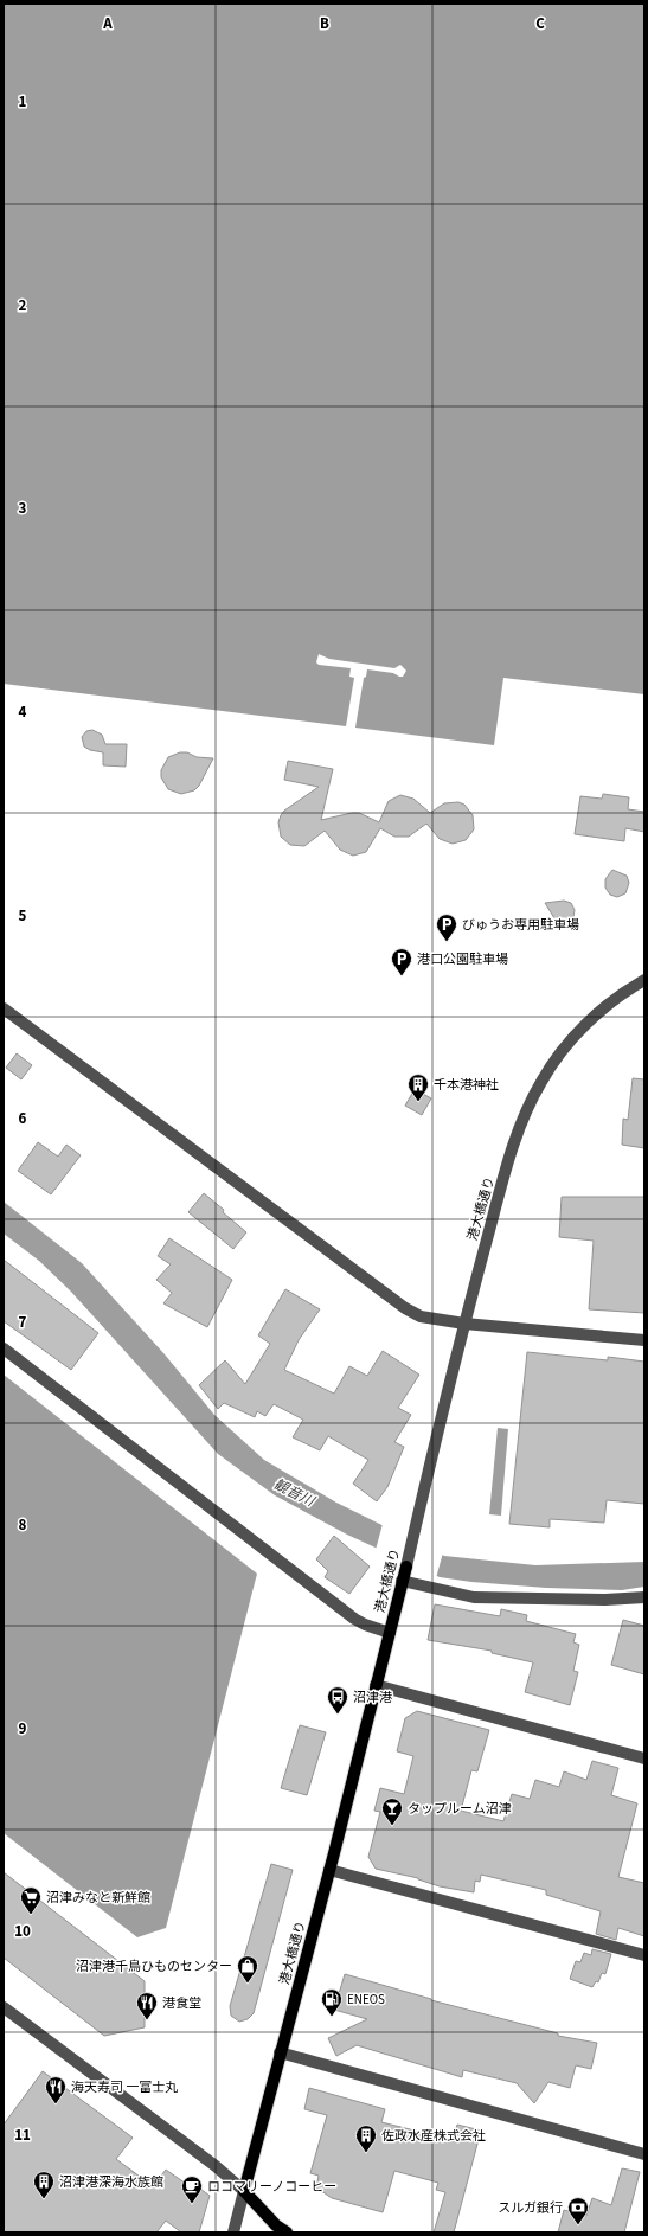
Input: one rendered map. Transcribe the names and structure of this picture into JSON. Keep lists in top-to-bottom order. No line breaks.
{"streets":{"main road":["港大橋通り"]},"water":["観音川"],"places":{"parking":["びゅうお専用駐車場","港口公園駐車場"],"building":["千本港神社","佐政水産株式会社","沼津港深海水族館"],"bus stop":["沼津港"],"bar":["タップルーム沼津"],"supermarket":["沼津みなと新鮮館"],"shop":["沼津港千鳥ひものセンター"],"fuel station":["ENEOS"],"restaurant":["港食堂","海天寿司 一富士丸"],"cafe":["ロコマリーノコーヒー"],"bank":["スルガ銀行"]},"grid":{"columns":["A","B","C"],"rows":["1","2","3","4","5","6","7","8","9","10","11"]}}
